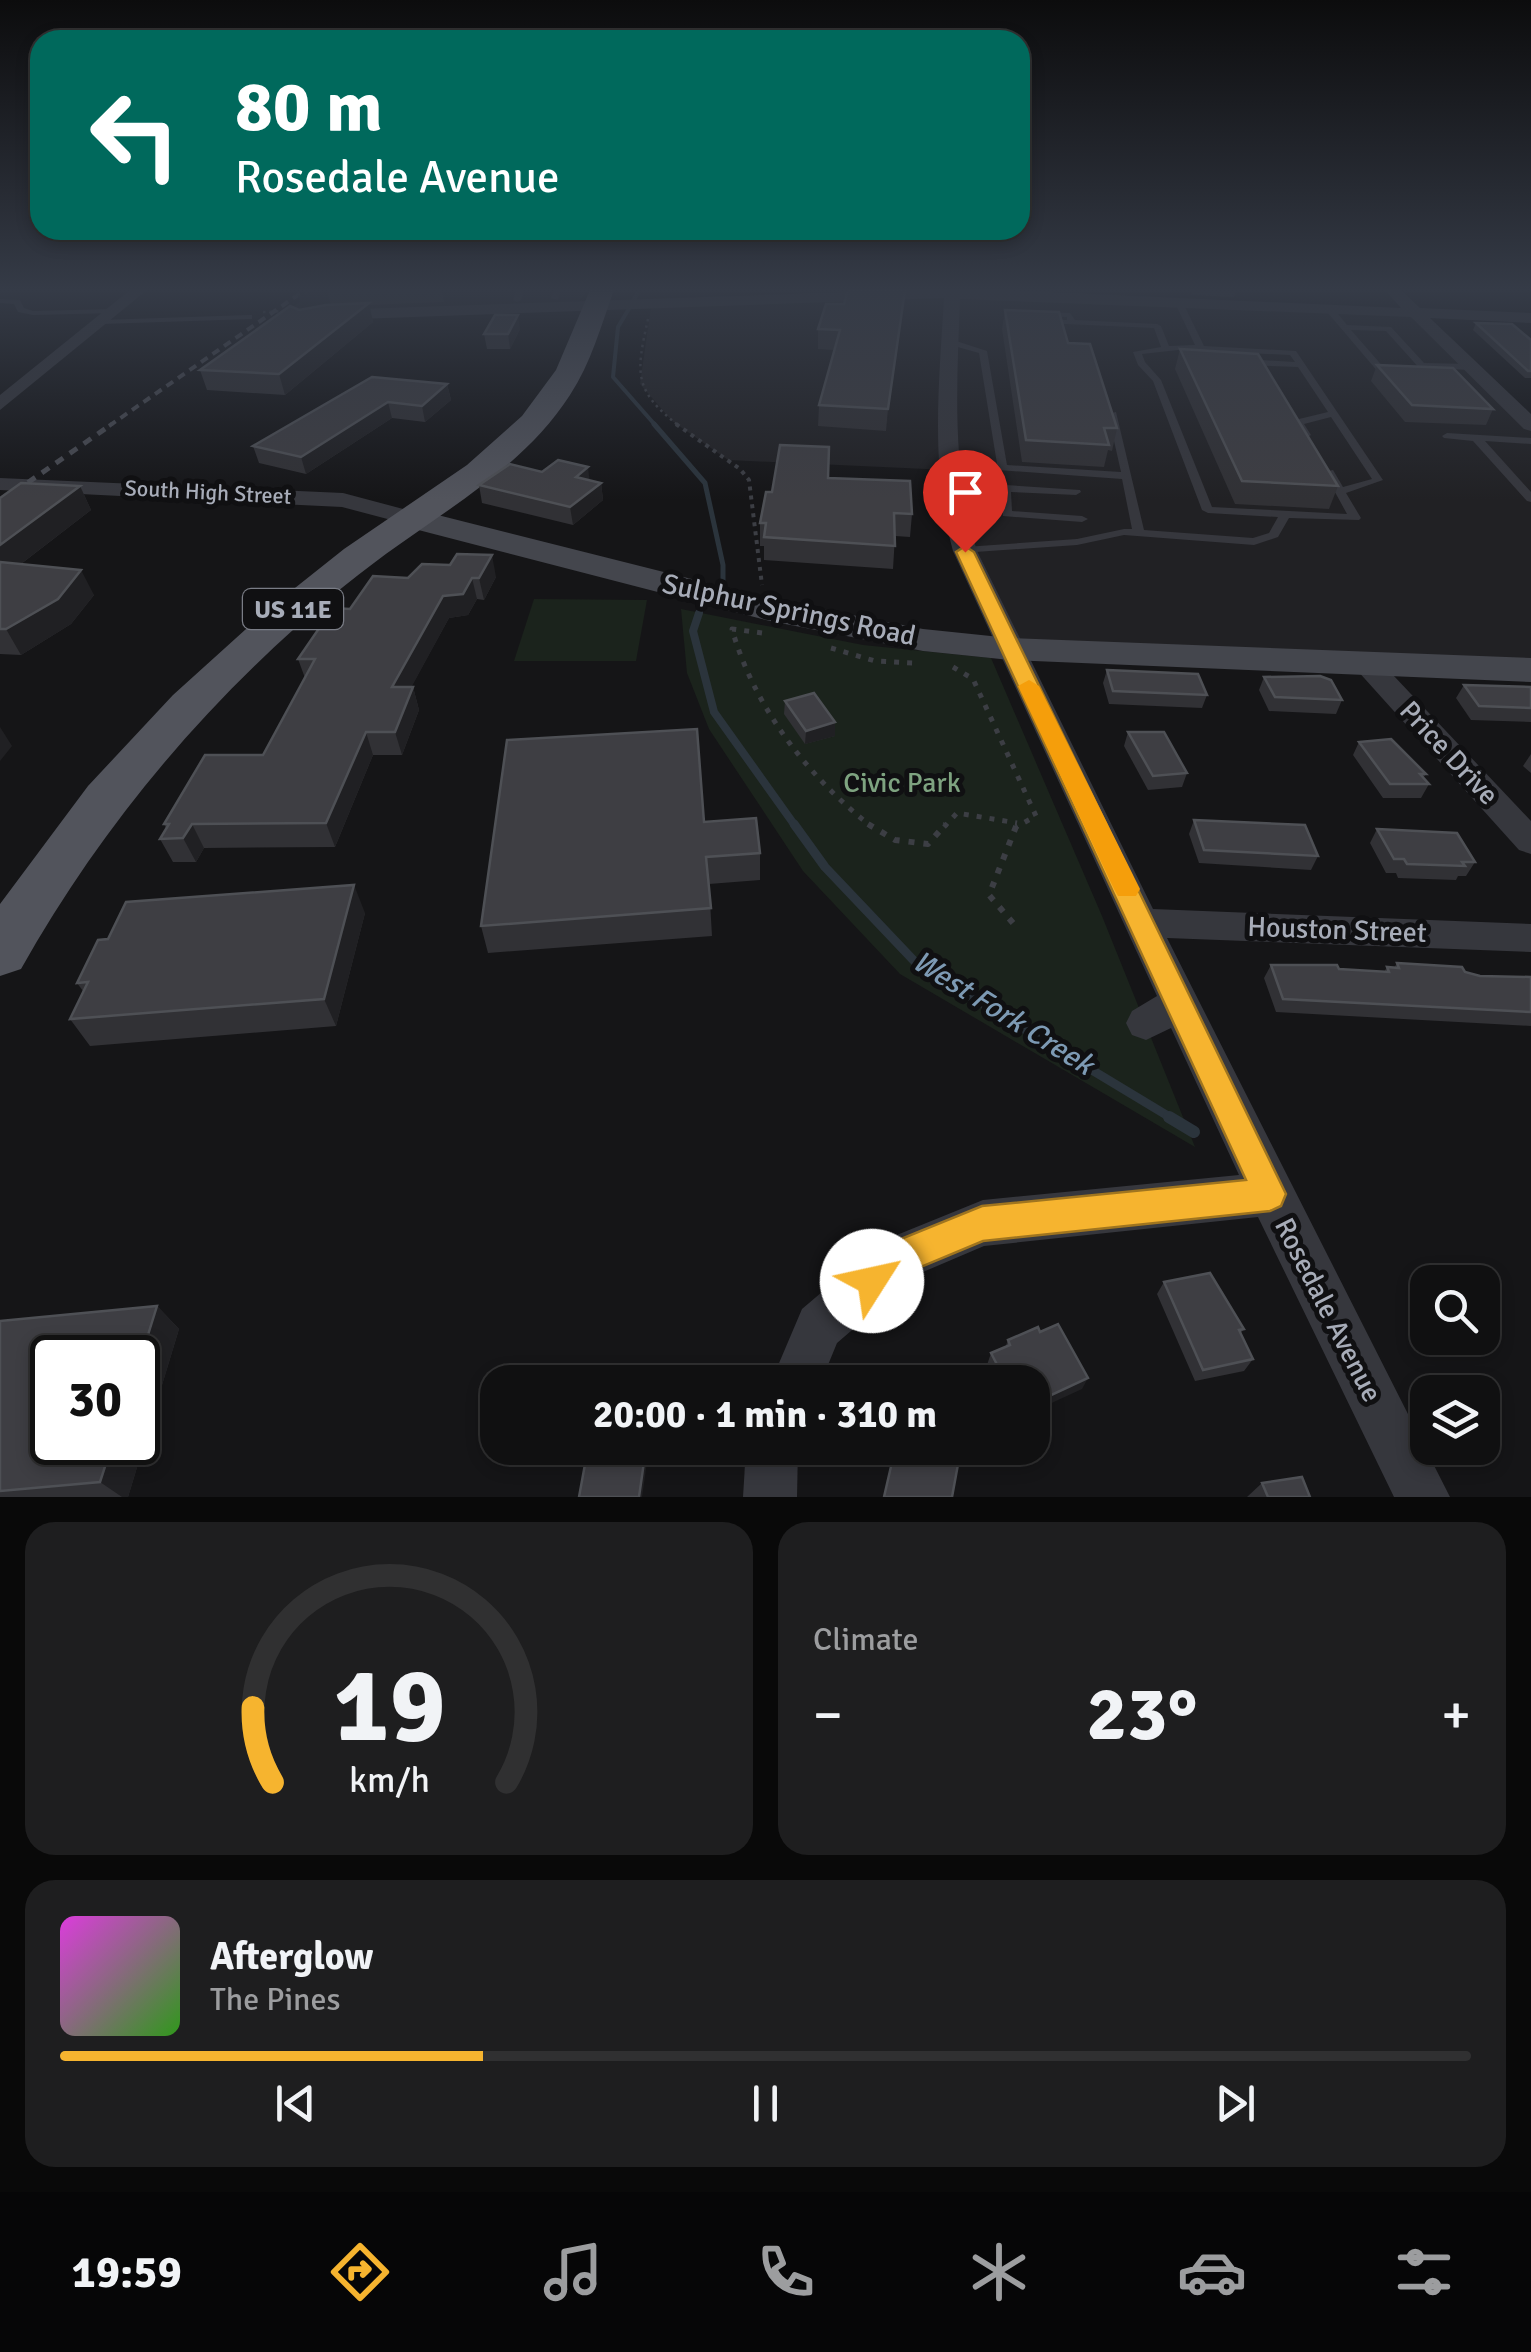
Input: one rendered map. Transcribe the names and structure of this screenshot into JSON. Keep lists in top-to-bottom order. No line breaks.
{"streets":{"main road":["US 11E"],"street":["South High Street","Sulphur Springs Road","Price Drive","Houston Street","Rosedale Avenue"]},"crossings":[["South High Street","US 11E"],["South High Street","Sulphur Springs Road"],["US 11E","Sulphur Springs Road"],["Sulphur Springs Road","Price Drive"],["Sulphur Springs Road","Rosedale Avenue"],["Houston Street","Rosedale Avenue"]],"water":["West Fork Creek"],"parks":["Civic Park"],"page":{"turn":["80 m","Rosedale Avenue"],"limit":"30","trip":"20:00 · 1 min · 310 m","tile":"Climate","heat":["−","23°","+"],"song":["Afterglow","The Pines"],"tabs":"19:59","gauge":["19","km/h"]}}
